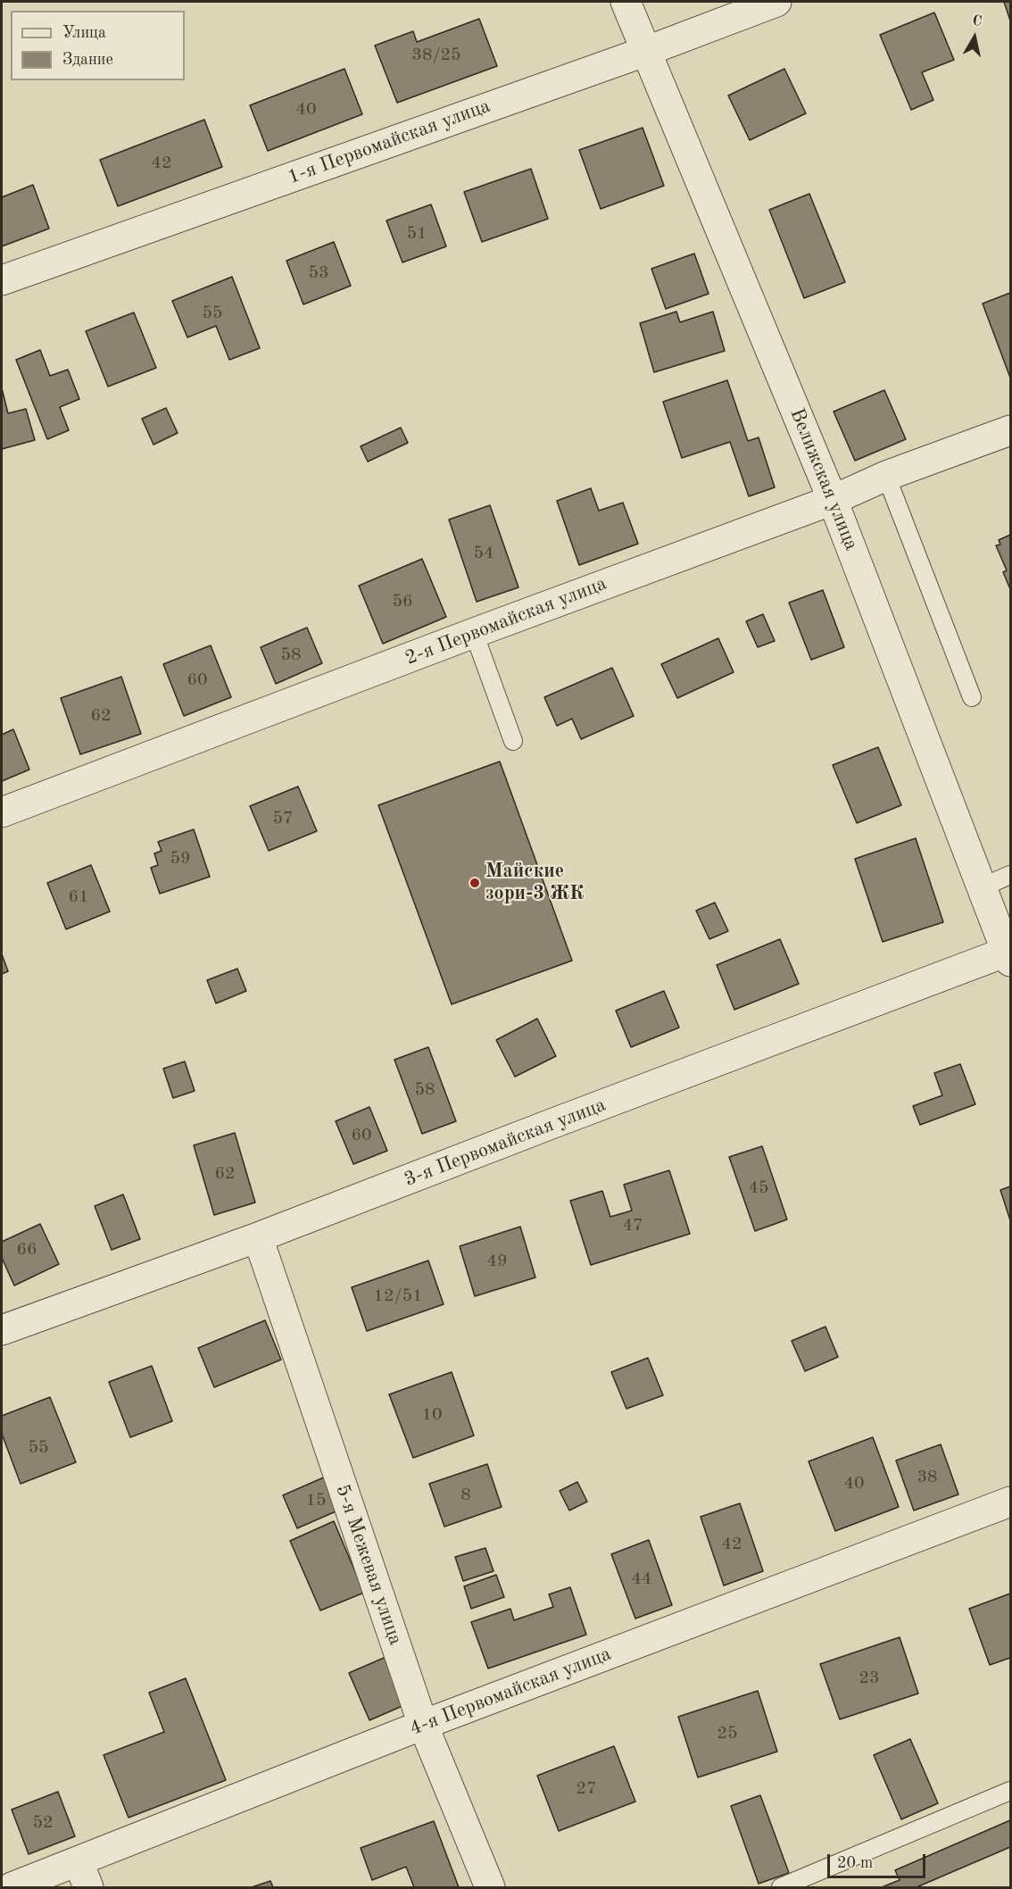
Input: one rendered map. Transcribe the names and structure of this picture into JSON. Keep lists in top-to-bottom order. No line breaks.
{"streets":{"street":["1-я Первомайская улица","Велижская улица","2-я Первомайская улица","3-я Первомайская улица","5-я Межевая улица","4-я Первомайская улица"]},"crossings":[["1-я Первомайская улица","Велижская улица"],["Велижская улица","2-я Первомайская улица"],["Велижская улица","3-я Первомайская улица"],["3-я Первомайская улица","5-я Межевая улица"],["5-я Межевая улица","4-я Первомайская улица"]],"places":["Майские зори-3 ЖК"],"house_numbers":["38/25","40","42","51","53","55","54","56","58","60","62","57","59","61","58","60","62","45","47","66","49","12/51","10","55","38","40","8","15","42","44","23","25","27","52"],"legend":["Улица","Здание"],"scale_bar":"20 m","north":"top"}
